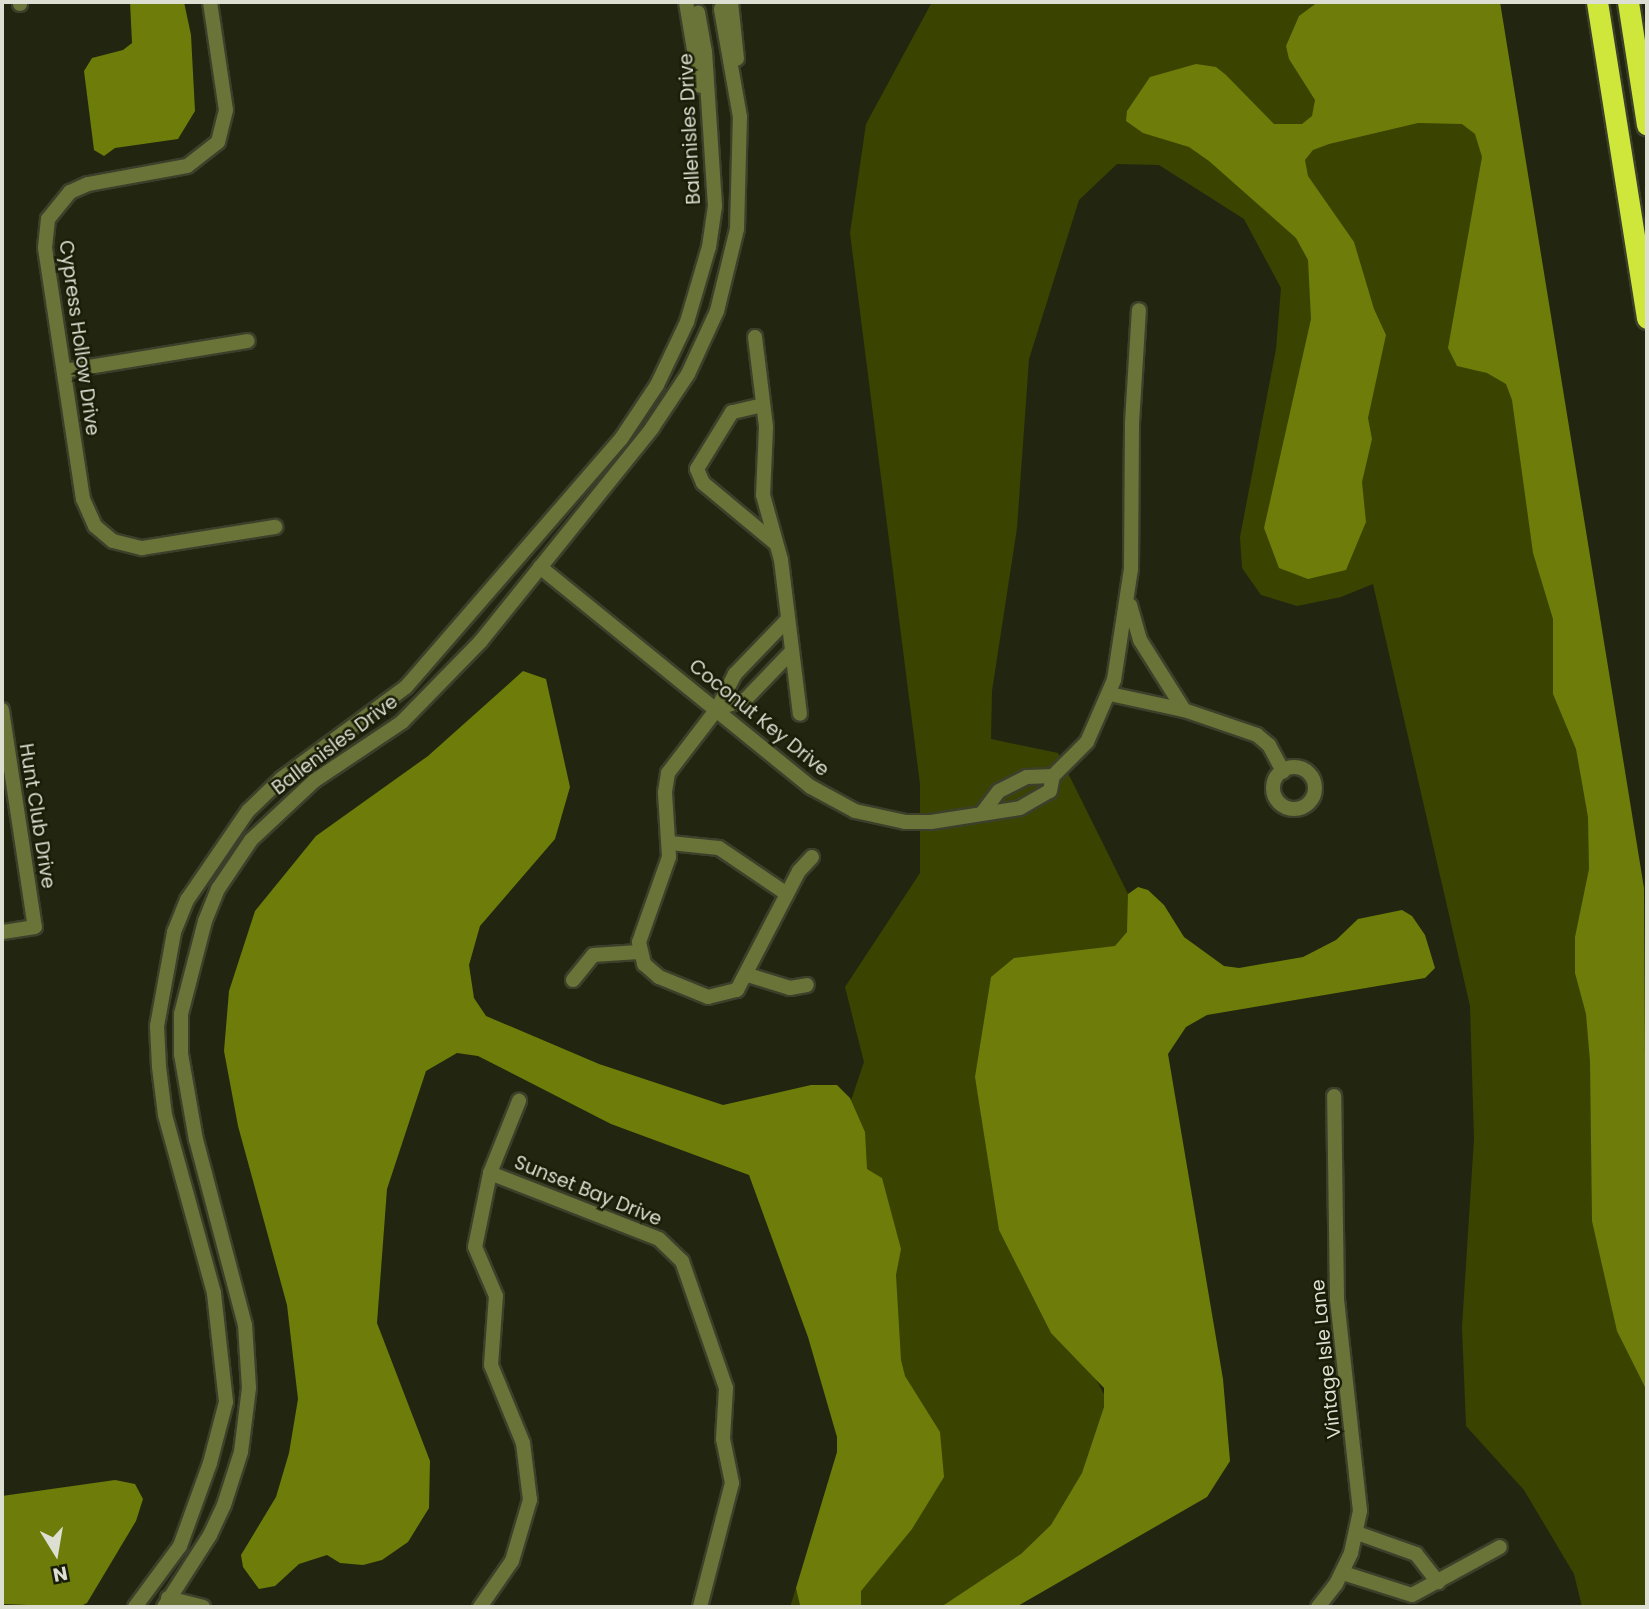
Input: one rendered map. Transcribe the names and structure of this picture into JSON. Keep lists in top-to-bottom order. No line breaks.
{"streets":{"street":["Ballenisles Drive","Cypress Hollow Drive","Coconut Key Drive","Hunt Club Drive","Sunset Bay Drive","Vintage Isle Lane"]},"crossings":[["Ballenisles Drive","Coconut Key Drive"]],"north":"bottom"}
